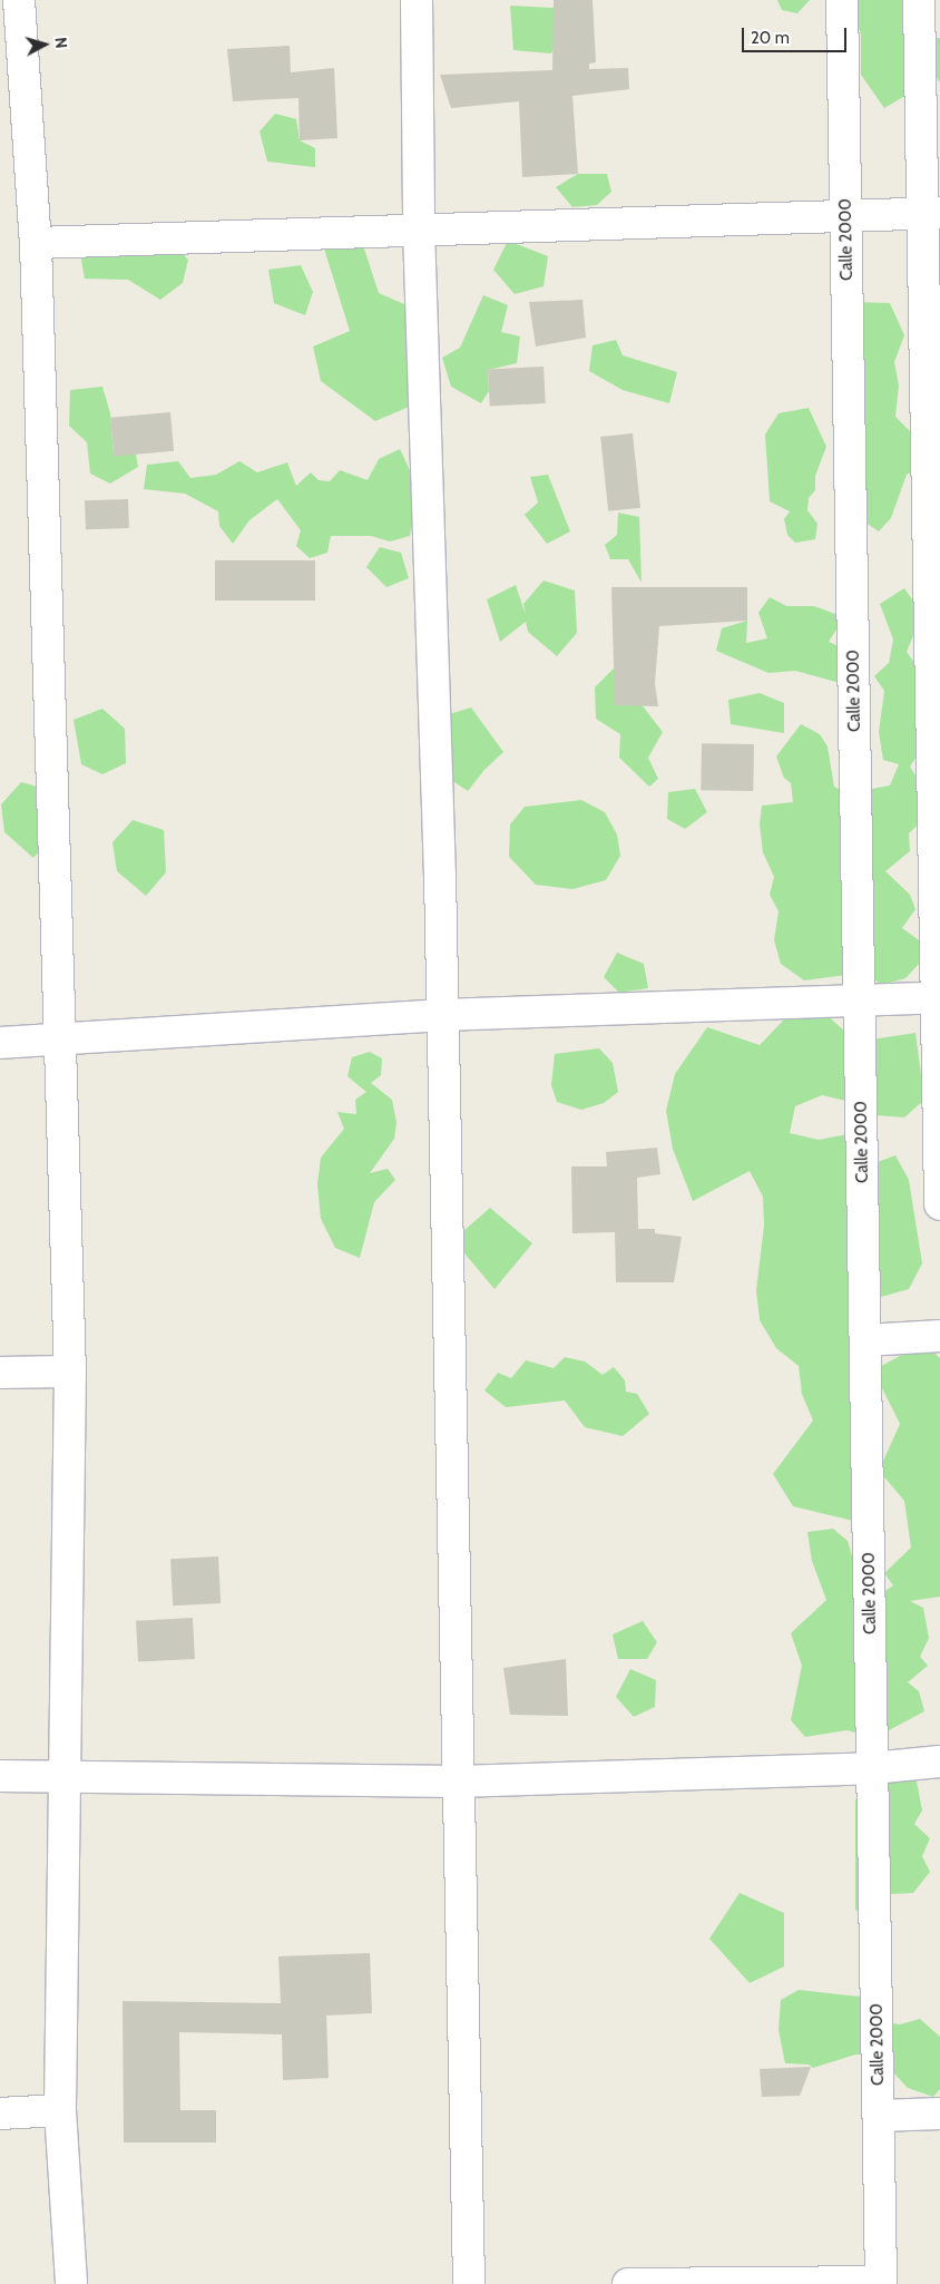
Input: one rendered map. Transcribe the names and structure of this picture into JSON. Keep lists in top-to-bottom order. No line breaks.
{"streets":{"street":["Calle 2000"]},"scale_bar":"20 m","north":"right"}
